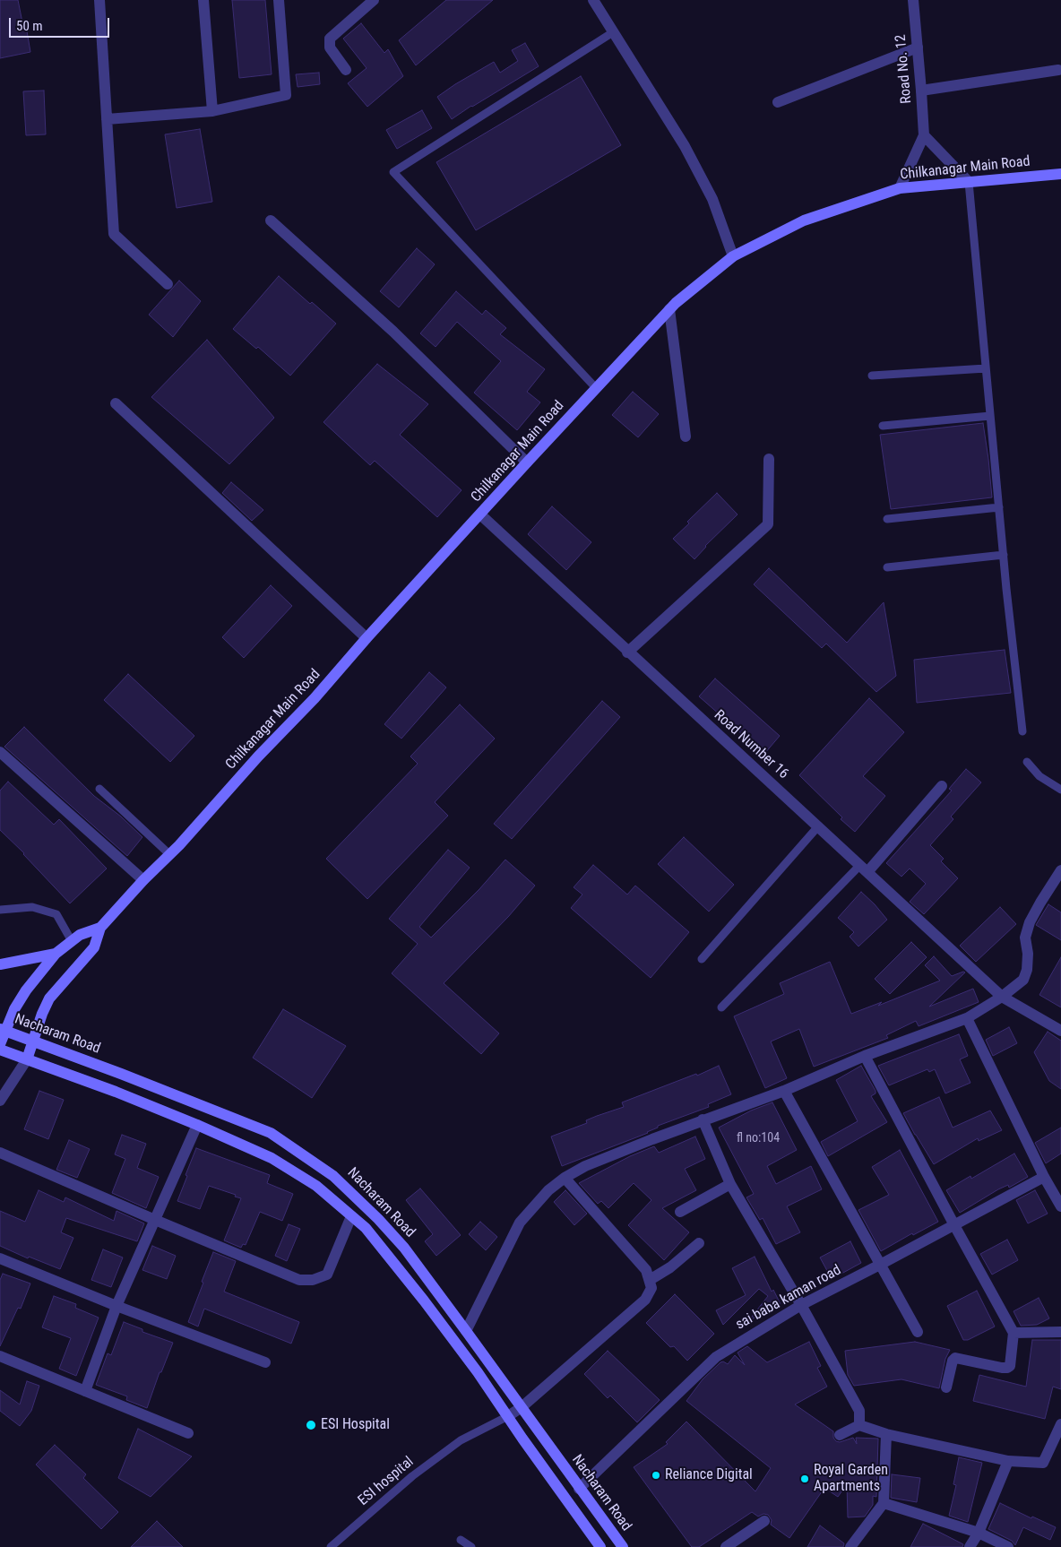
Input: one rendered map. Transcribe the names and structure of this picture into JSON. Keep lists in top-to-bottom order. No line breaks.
{"streets":{"main road":["Chilkanagar Main Road","Nacharam Road"],"street":["Road No. 12","Road Number 16","sai baba kaman road"],"lane":["ESI hospital"]},"crossings":[["Chilkanagar Main Road","Road Number 16"],["Nacharam Road","sai baba kaman road"],["Nacharam Road","ESI hospital"]],"places":["ESI Hospital","Reliance Digital","Royal Garden Apartments"],"house_numbers":["fl no:104"],"scale_bar":"50 m"}
